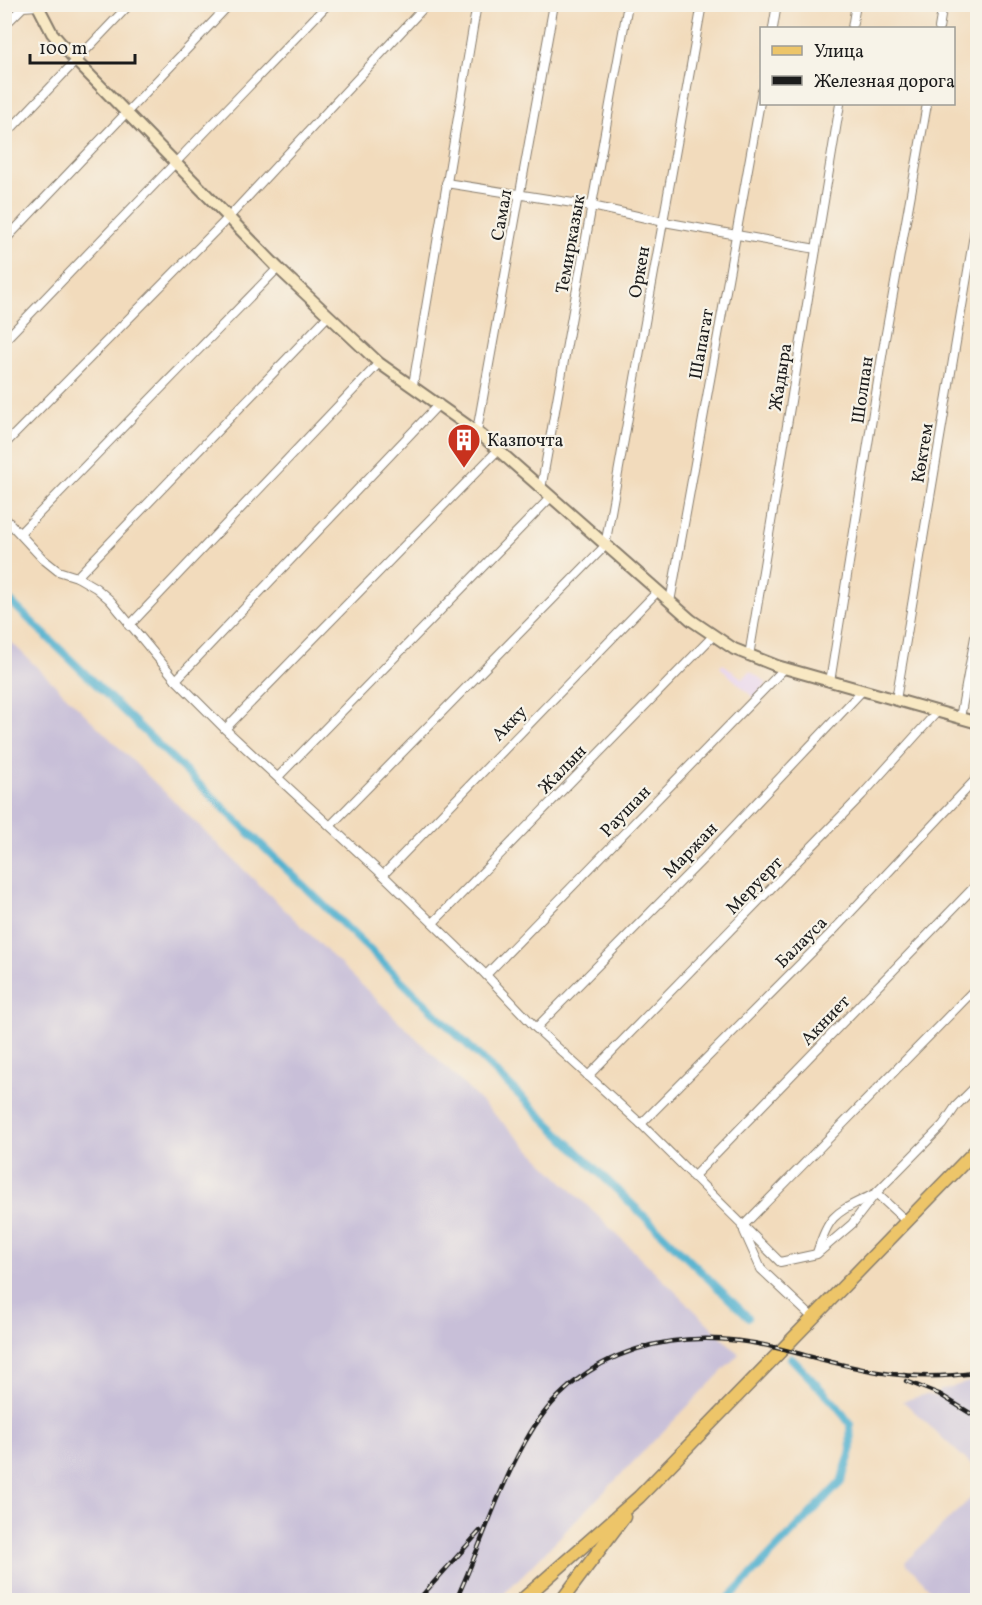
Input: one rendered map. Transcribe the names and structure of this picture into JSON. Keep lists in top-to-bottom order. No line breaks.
{"streets":{"street":["Самал","Темирказык","Оркен","Шапагат","Жадыра","Шолпан","Көктем","Акку","Жалын","Раушан","Маржан","Меруерт","Балауса","Акниет"]},"places":{"building":["Казпочта"]},"legend":["Улица","Железная дорога"],"scale_bar":"100 m"}
